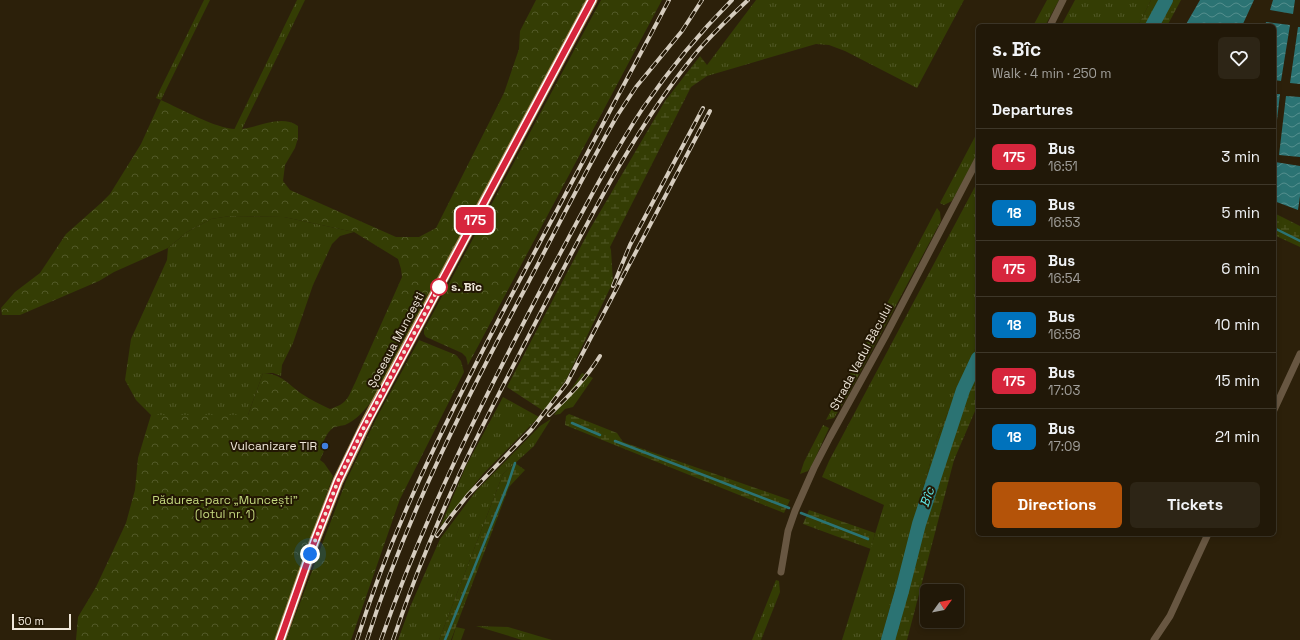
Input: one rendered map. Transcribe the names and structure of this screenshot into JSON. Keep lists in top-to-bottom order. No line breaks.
{"streets":{"main road":["Șoseaua Muncești"],"street":["Strada Vadul Bâcului"]},"water":["Bîc"],"parks":["Pădurea-parc „Muncești” (lotul nr. 1)"],"places":["s. Bîc","Vulcanizare TIR"],"lines":["bus line 175"],"scale_bar":"50 m","north":"top right","page":{"on_map":"175","heading":[["s. Bîc","Walk · 4 min · 250 m"],"Departures"],"list":[{"mark":"175","name":"Bus","note":"16:51","value":"3 min"},{"mark":"18","name":"Bus","note":"16:53","value":"5 min"},{"mark":"175","name":"Bus","note":"16:54","value":"6 min"},{"mark":"18","name":"Bus","note":"16:58","value":"10 min"},{"mark":"175","name":"Bus","note":"17:03","value":"15 min"},{"mark":"18","name":"Bus","note":"17:09","value":"21 min"}],"buttons":["Directions","Tickets"],"scale":"50 m"}}
